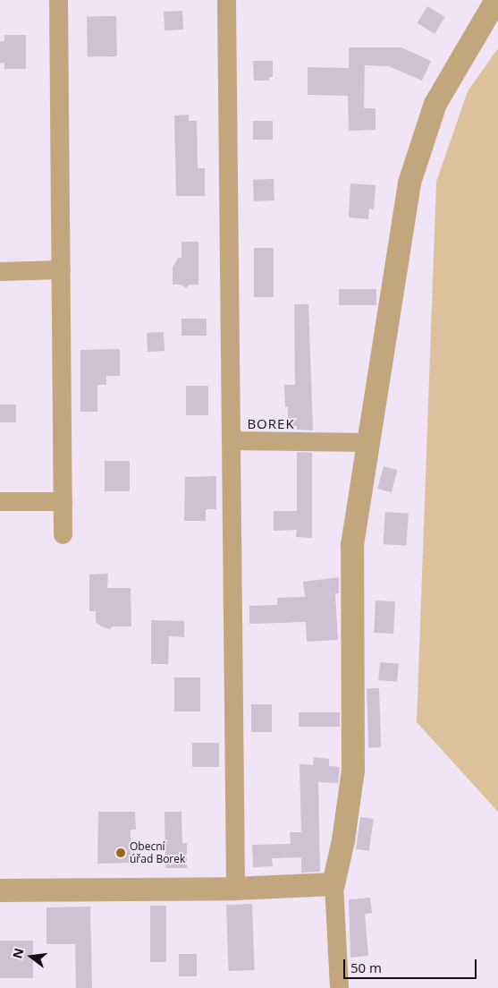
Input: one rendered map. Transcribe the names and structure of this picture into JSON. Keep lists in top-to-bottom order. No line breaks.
{"districts":["BOREK"],"places":["Obecní úřad Borek"],"scale_bar":"50 m","north":"left"}
